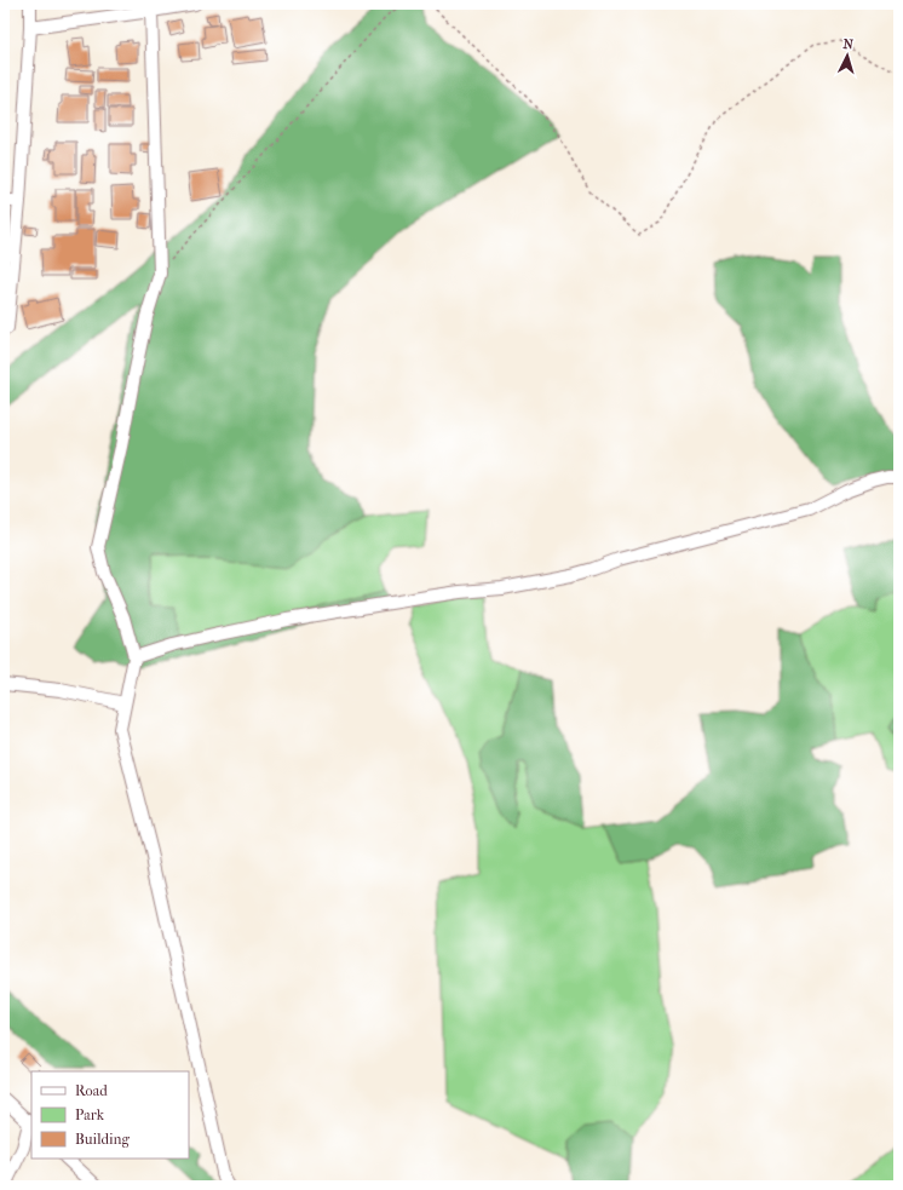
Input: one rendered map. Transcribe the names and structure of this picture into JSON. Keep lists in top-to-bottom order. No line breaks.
{"legend":["Road","Park","Building"],"north":"top"}
